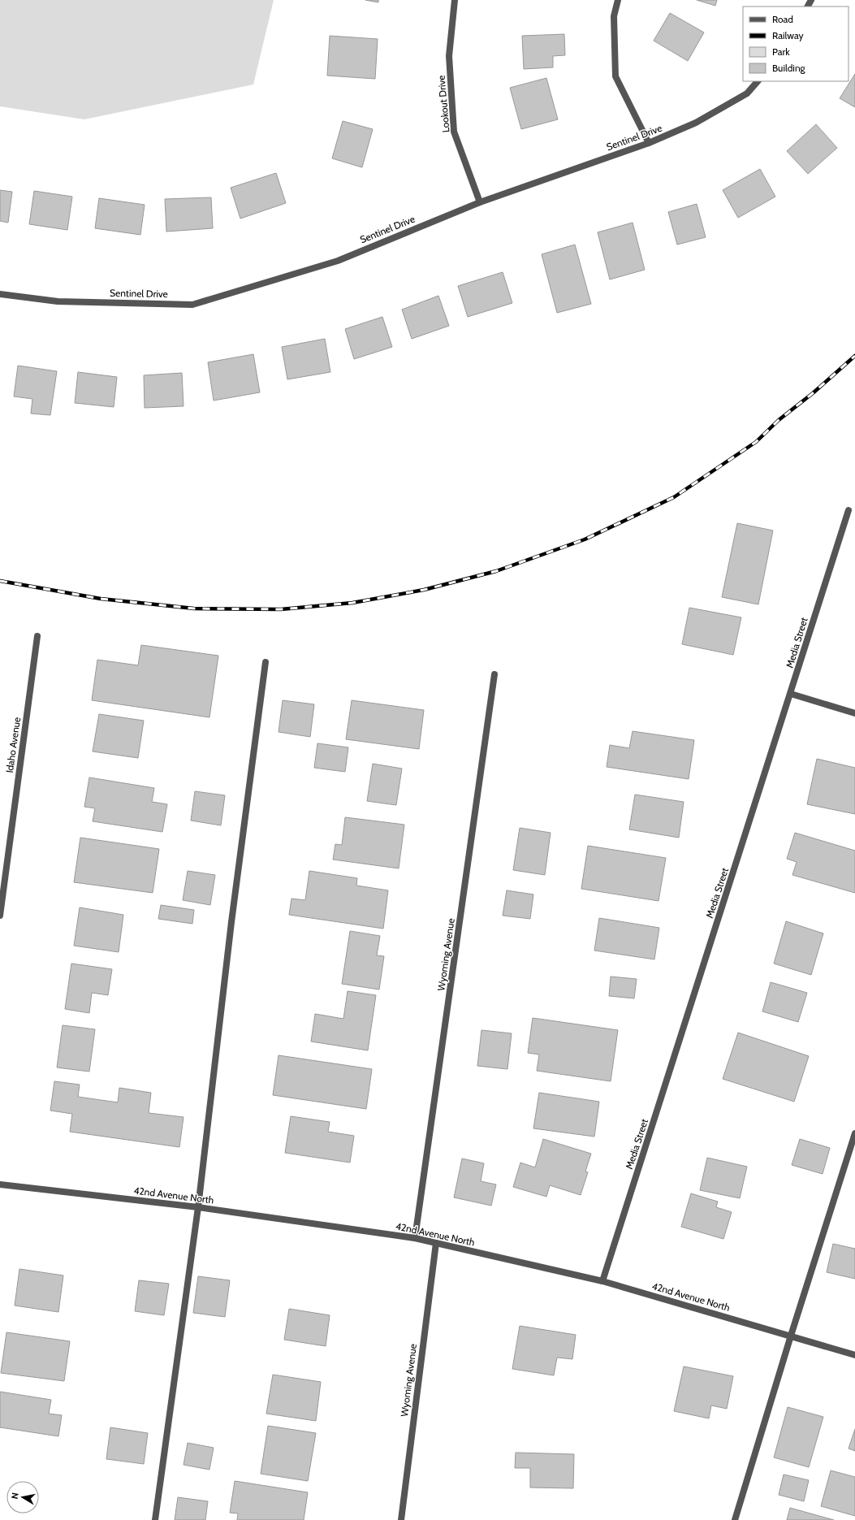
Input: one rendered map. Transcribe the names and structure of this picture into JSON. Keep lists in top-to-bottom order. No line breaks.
{"streets":{"street":["Lookout Drive","Sentinel Drive","Media Street","Idaho Avenue","Wyoming Avenue","42nd Avenue North"]},"crossings":[["Lookout Drive","Sentinel Drive"],["Media Street","42nd Avenue North"],["Wyoming Avenue","42nd Avenue North"]],"legend":["Road","Railway","Park","Building"],"north":"left"}
